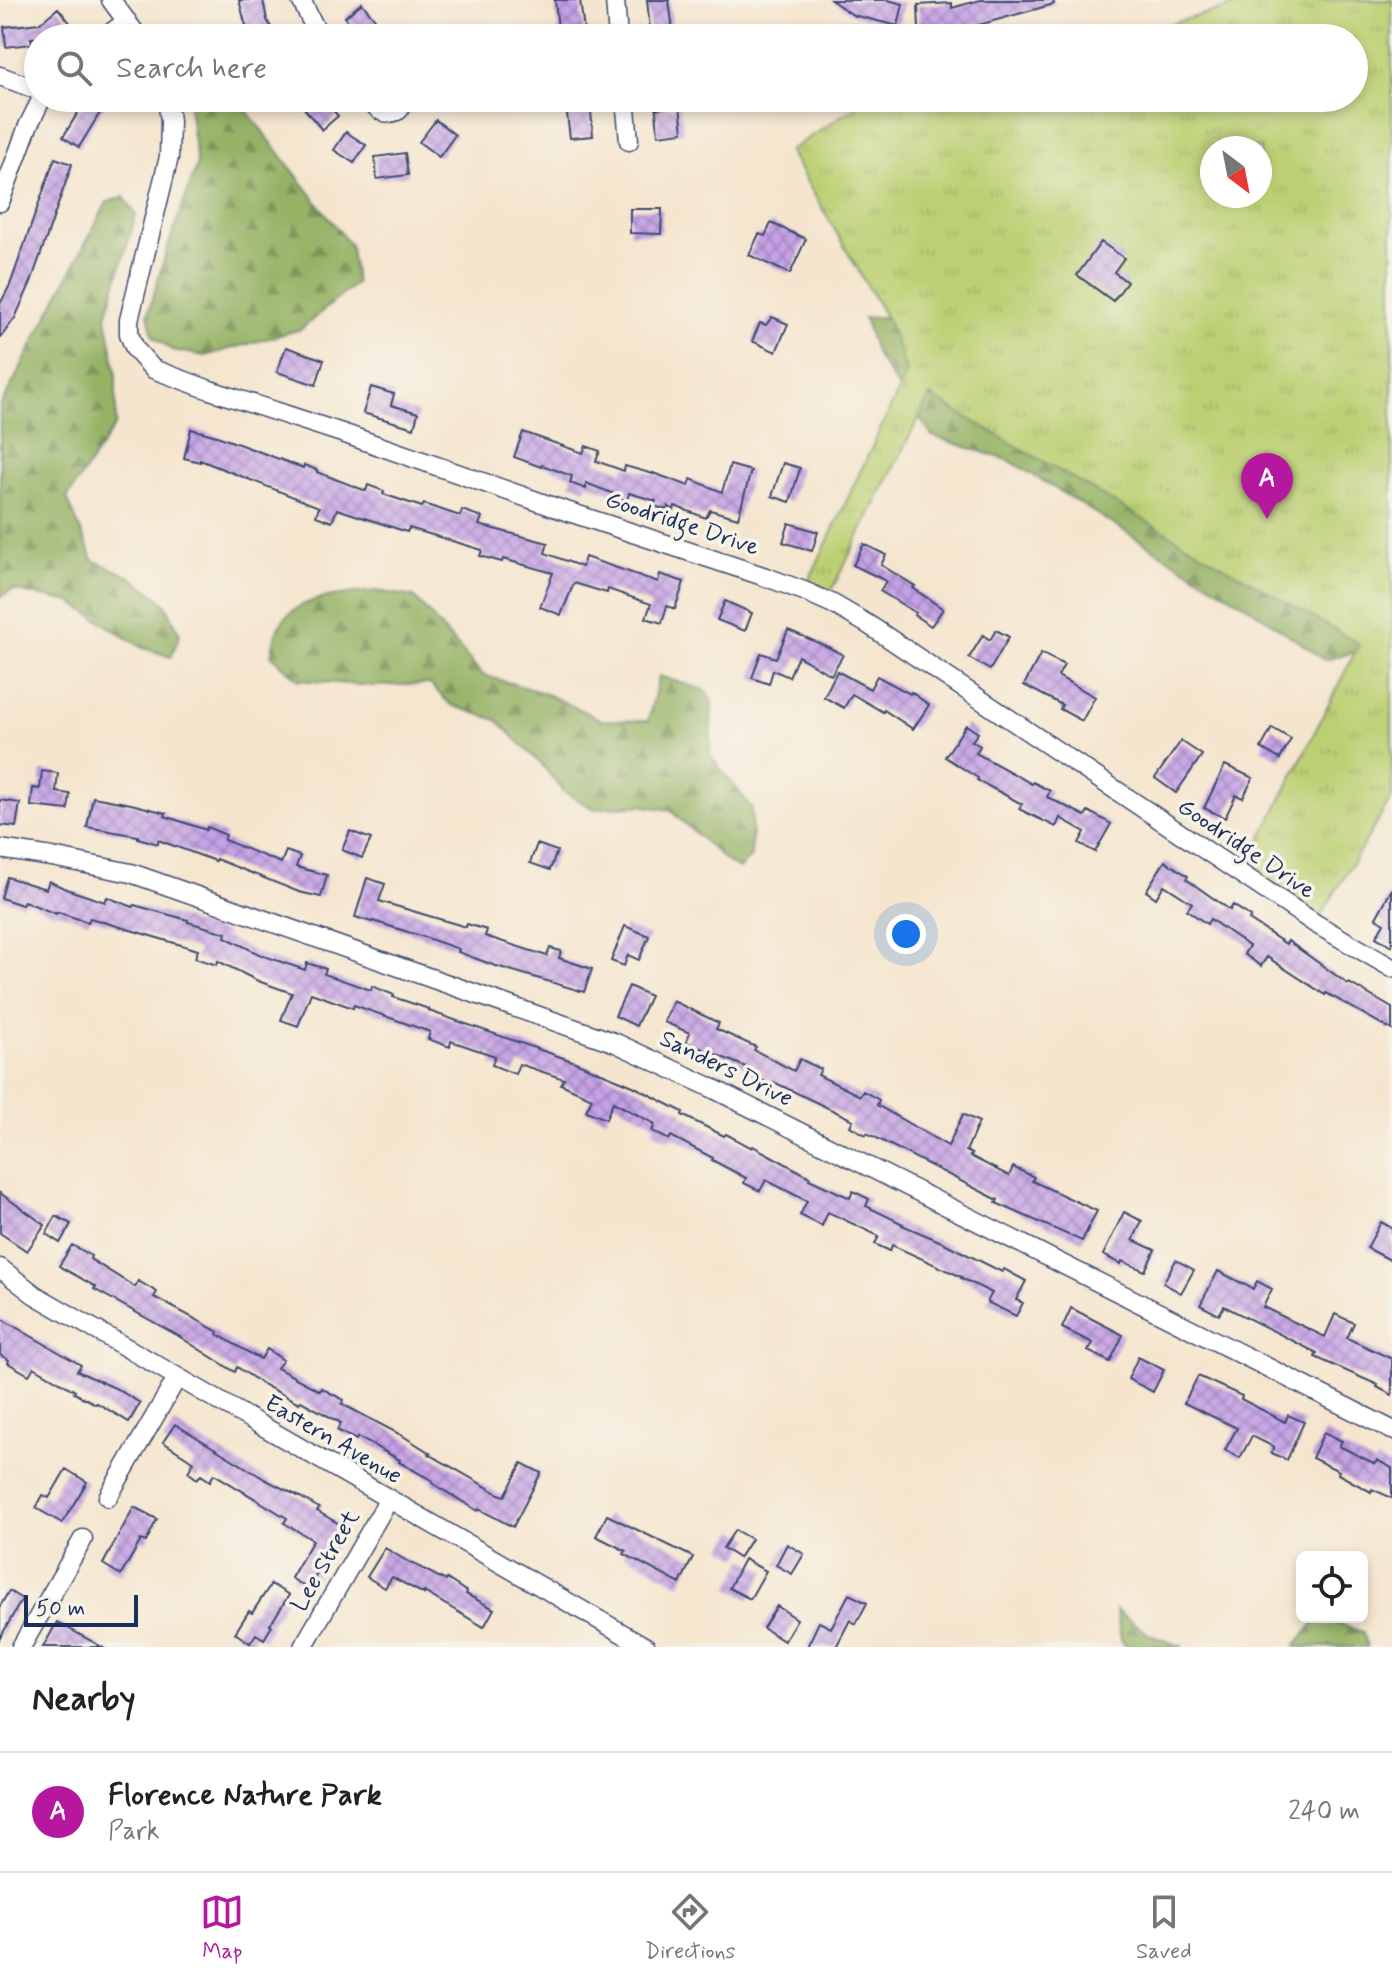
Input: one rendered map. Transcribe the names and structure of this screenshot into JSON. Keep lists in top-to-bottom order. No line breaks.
{"streets":{"street":["Goodridge Drive","Sanders Drive","Eastern Avenue","Lee Street"]},"crossings":[["Eastern Avenue","Lee Street"]],"scale_bar":"50 m","north":"bottom right","page":{"search":"Search here","pins":"A","scale":"50 m","heading":"Nearby","list":[{"mark":"A","name":"Florence Nature Park","note":"Park","value":"240 m"}],"nav":["Map","Directions","Saved"]}}
